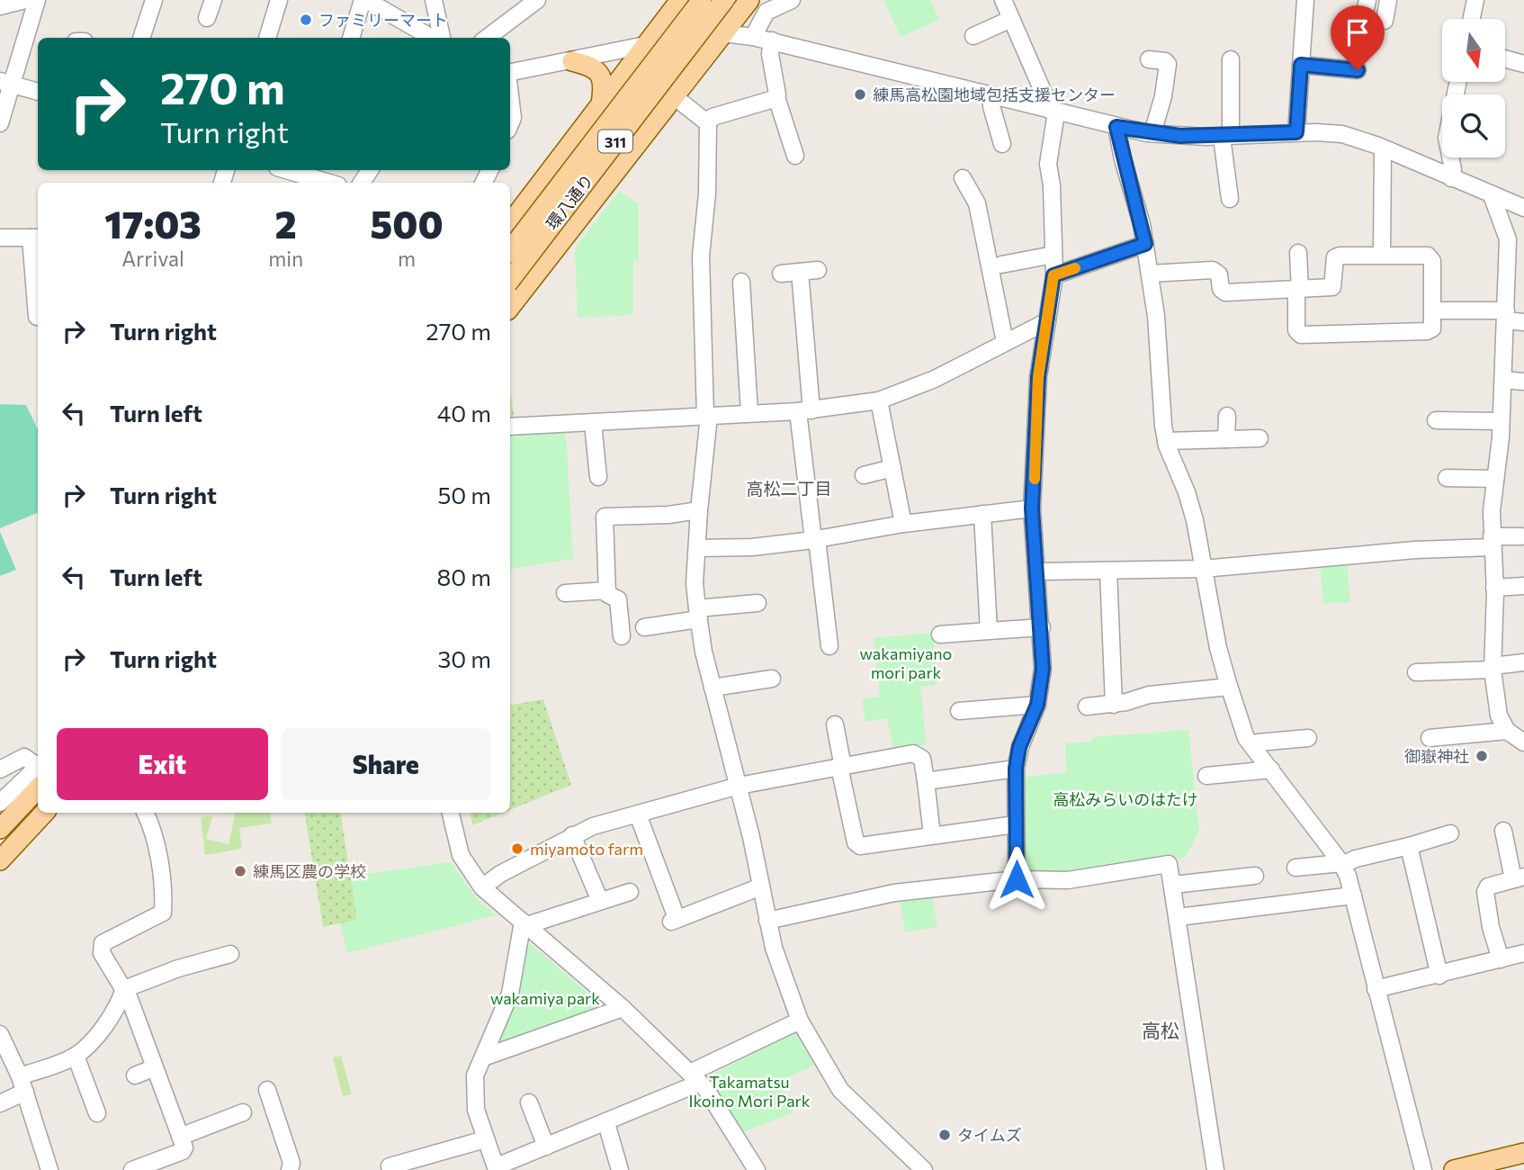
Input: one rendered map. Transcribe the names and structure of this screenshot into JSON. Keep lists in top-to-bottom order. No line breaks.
{"streets":{"main road":["311","環八通り"]},"districts":["高松二丁目","高松"],"parks":["wakamiyano mori park","高松みらいのはたけ","wakamiya park","Takamatsu Ikoino Mori Park"],"places":["ファミリーマート","練馬高松園地域包括支援センター","御嶽神社","miyamoto farm","練馬区農の学校","タイムズ"],"north":"bottom","page":{"turn":["270 m","Turn right"],"eta":["17:03","Arrival","2","min","500","m"],"list":[{"name":"Turn right","value":"270 m"},{"name":"Turn left","value":"40 m"},{"name":"Turn right","value":"50 m"},{"name":"Turn left","value":"80 m"},{"name":"Turn right","value":"30 m"}],"buttons":["Exit","Share"]}}
